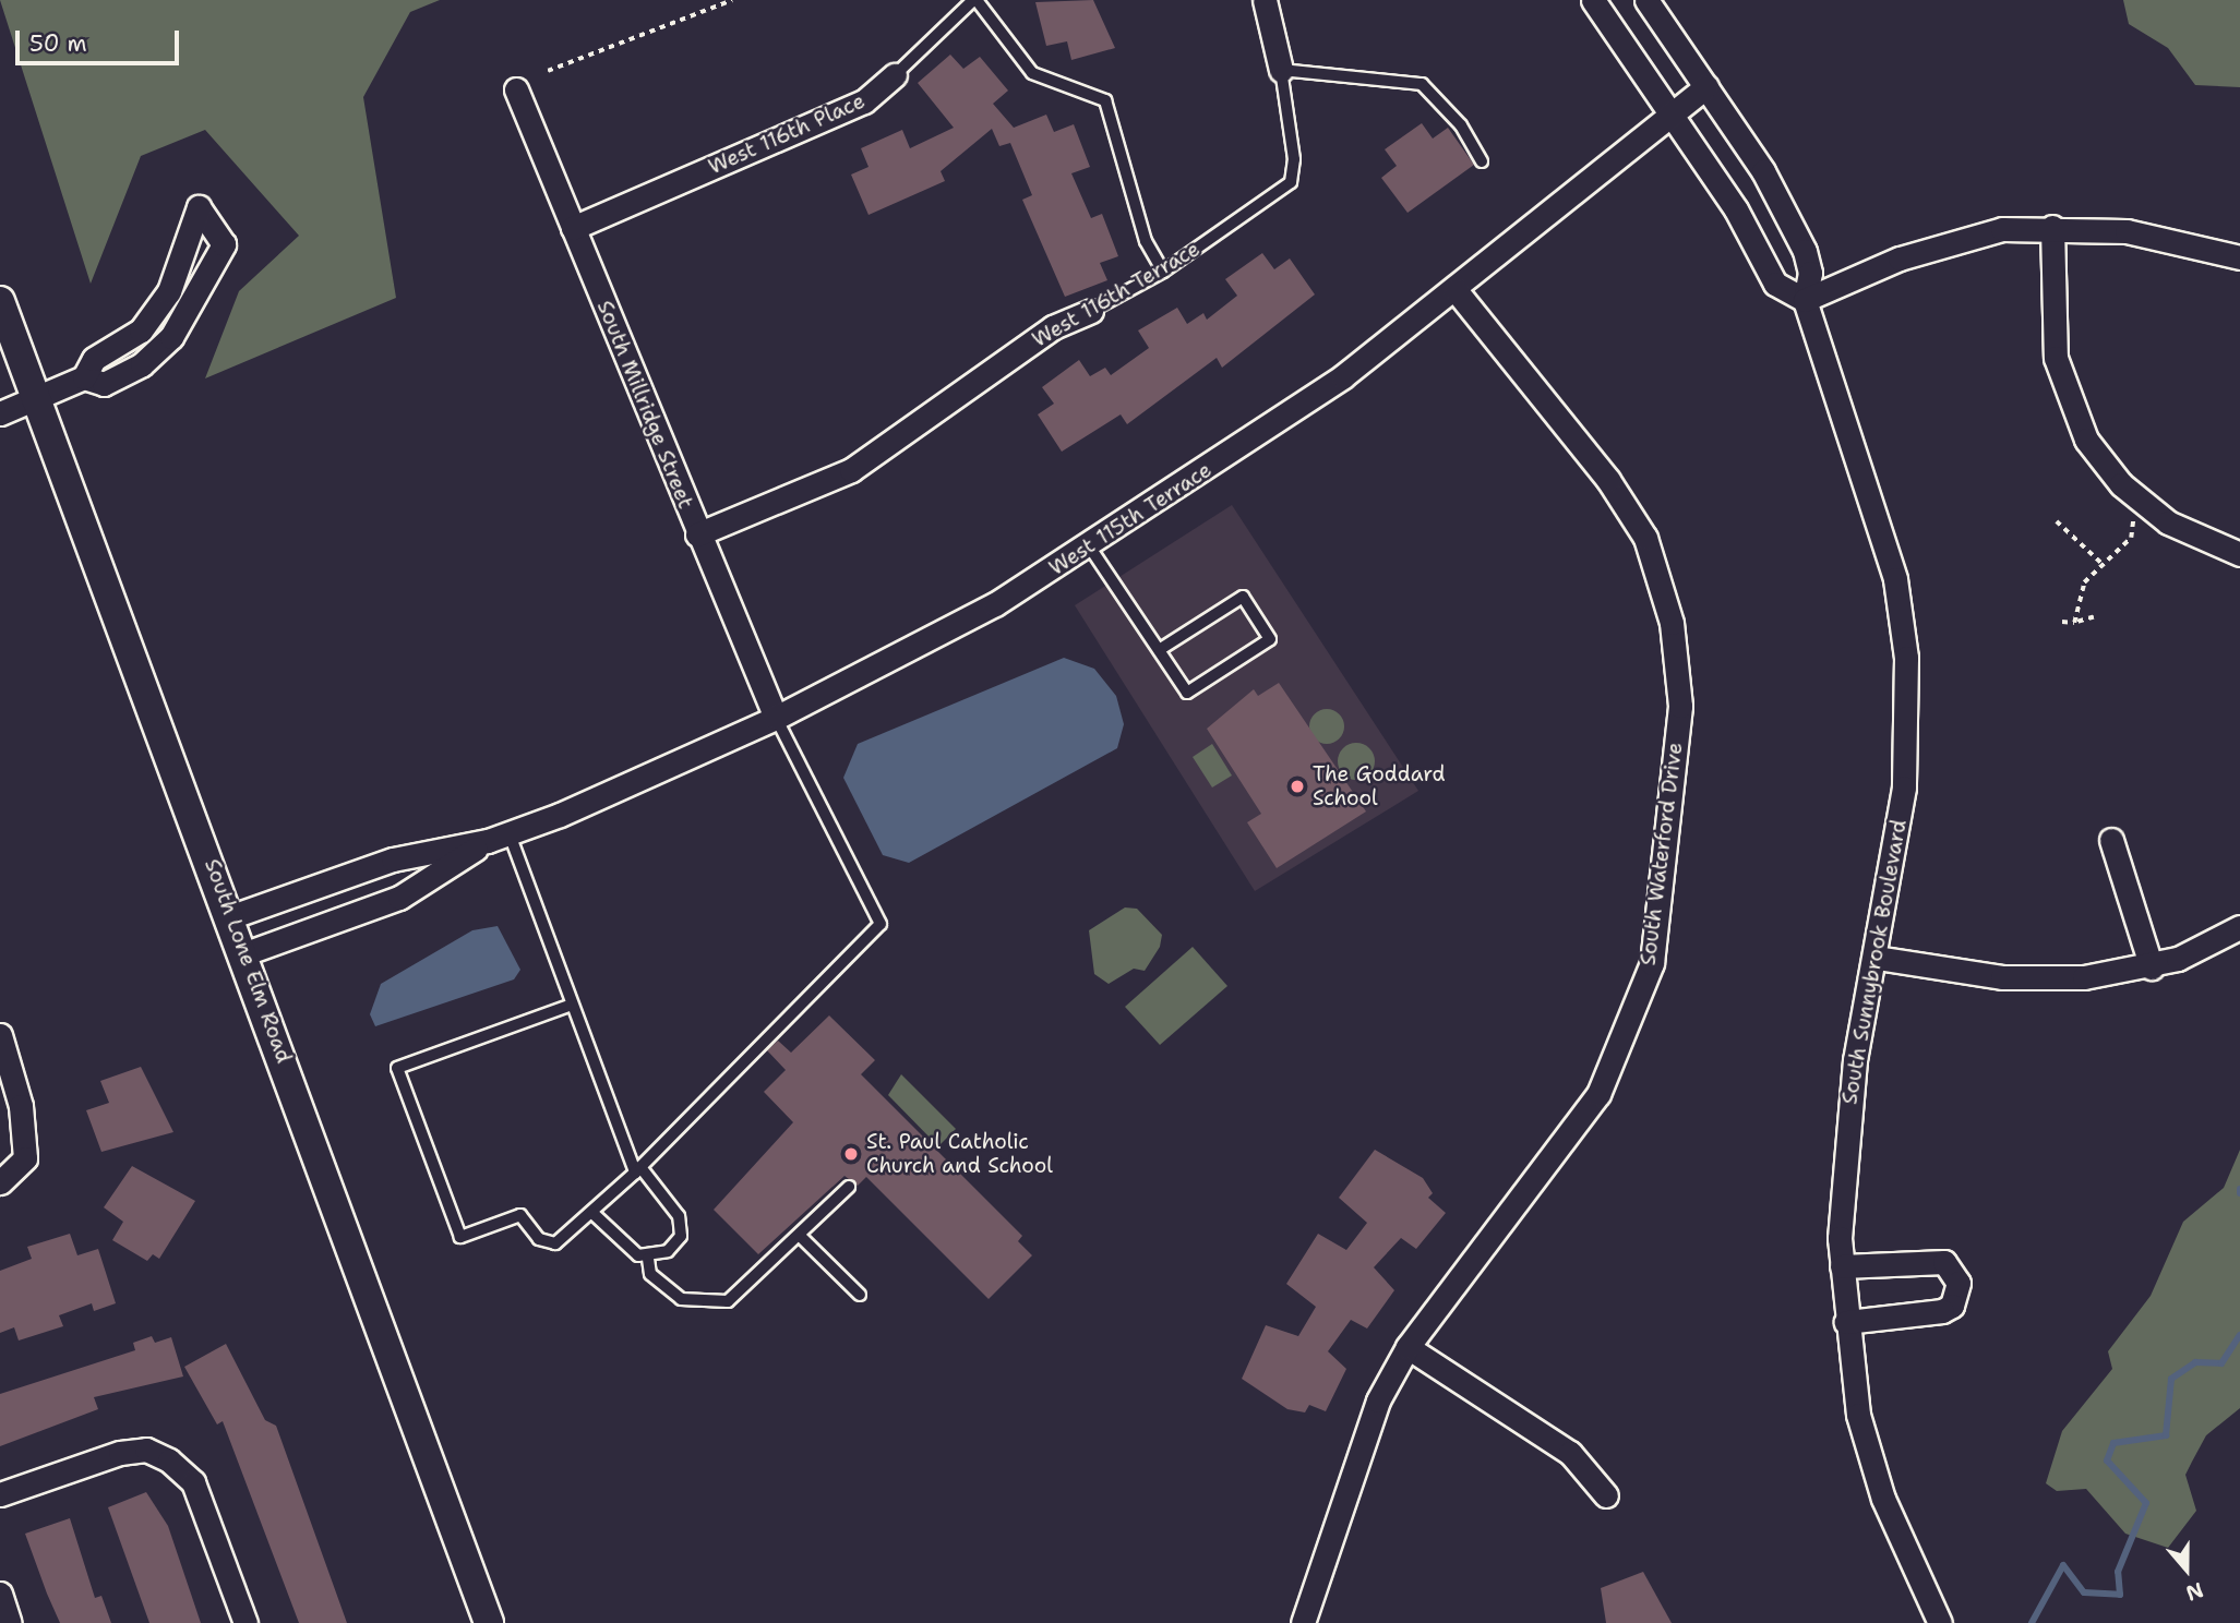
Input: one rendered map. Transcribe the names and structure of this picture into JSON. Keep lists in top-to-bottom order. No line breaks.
{"streets":{"street":["West 116th Place","West 116th Terrace","South Millridge Street","West 115th Terrace","South Waterford Drive","South Lone Elm Road","South Sunnybrook Boulevard"]},"crossings":[["West 116th Place","South Millridge Street"],["West 116th Terrace","South Millridge Street"],["South Millridge Street","West 115th Terrace"],["West 115th Terrace","South Waterford Drive"],["West 115th Terrace","South Lone Elm Road"],["West 115th Terrace","South Sunnybrook Boulevard"]],"places":["The Goddard School","St. Paul Catholic Church and School"],"scale_bar":"50 m","north":"bottom"}
